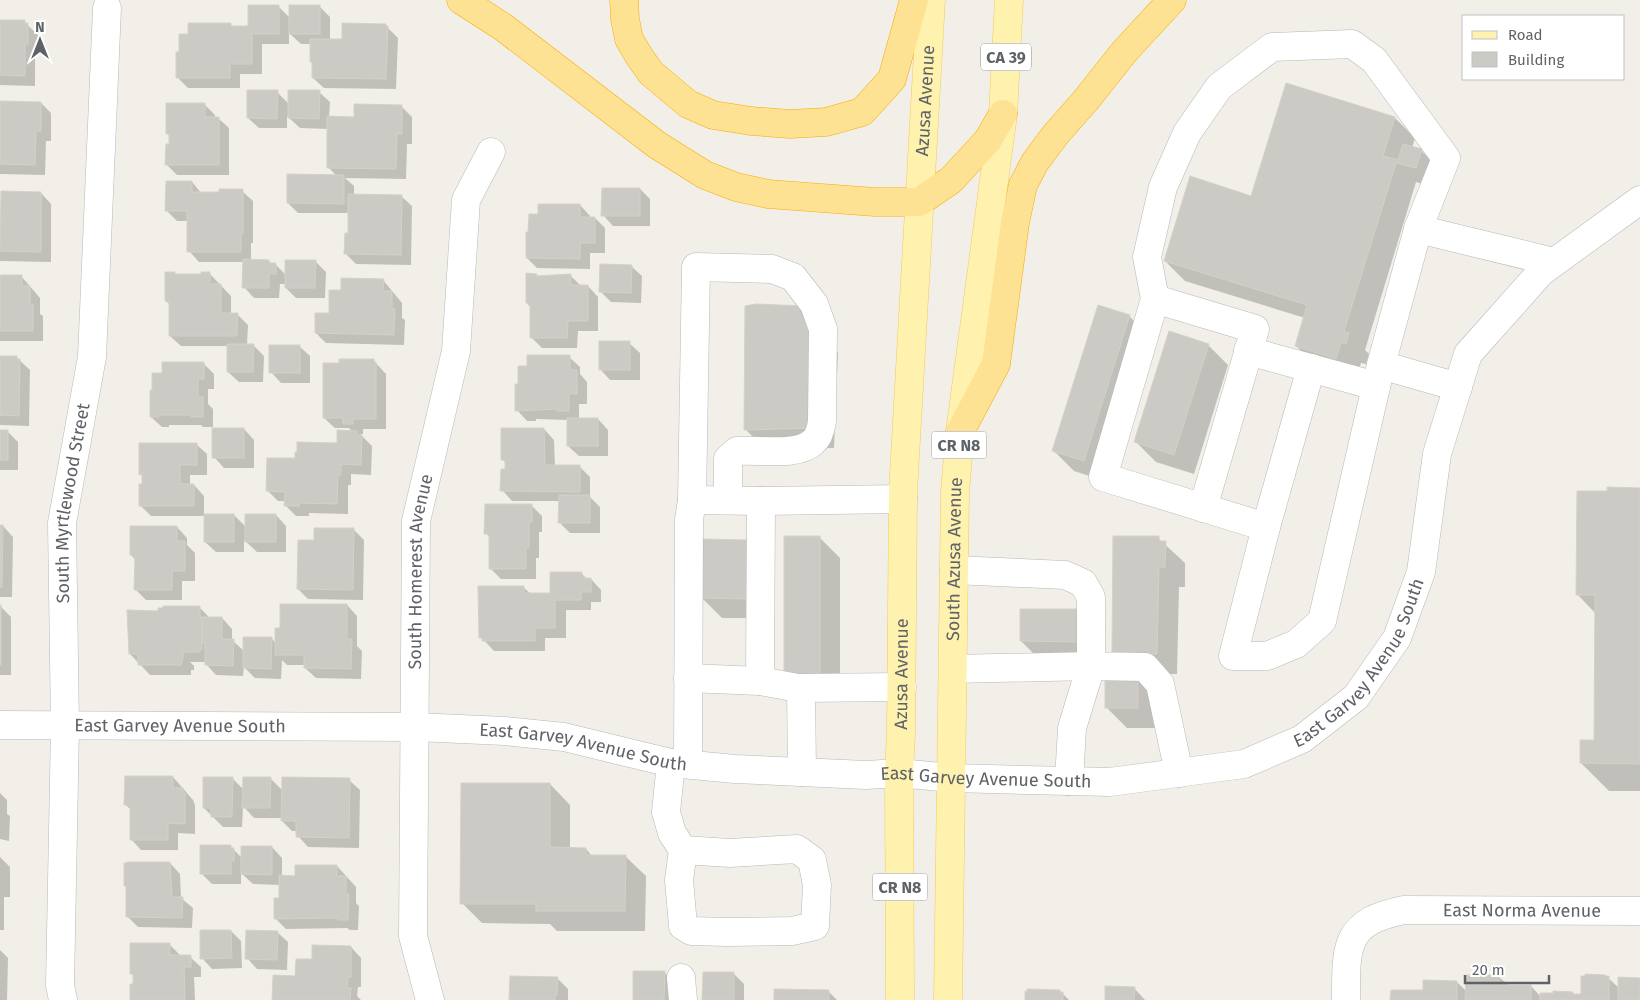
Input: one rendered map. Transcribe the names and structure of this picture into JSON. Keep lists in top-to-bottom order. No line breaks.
{"streets":{"main road":["CA 39","Azusa Avenue","CR N8","South Azusa Avenue"],"street":["South Myrtlewood Street","South Homerest Avenue","East Garvey Avenue South","East Norma Avenue"]},"crossings":[["Azusa Avenue","CR N8"],["Azusa Avenue","East Garvey Avenue South"],["CR N8","East Garvey Avenue South"],["South Myrtlewood Street","East Garvey Avenue South"],["South Azusa Avenue","East Garvey Avenue South"],["South Homerest Avenue","East Garvey Avenue South"]],"legend":["Road","Building"],"scale_bar":"20 m","north":"top"}
